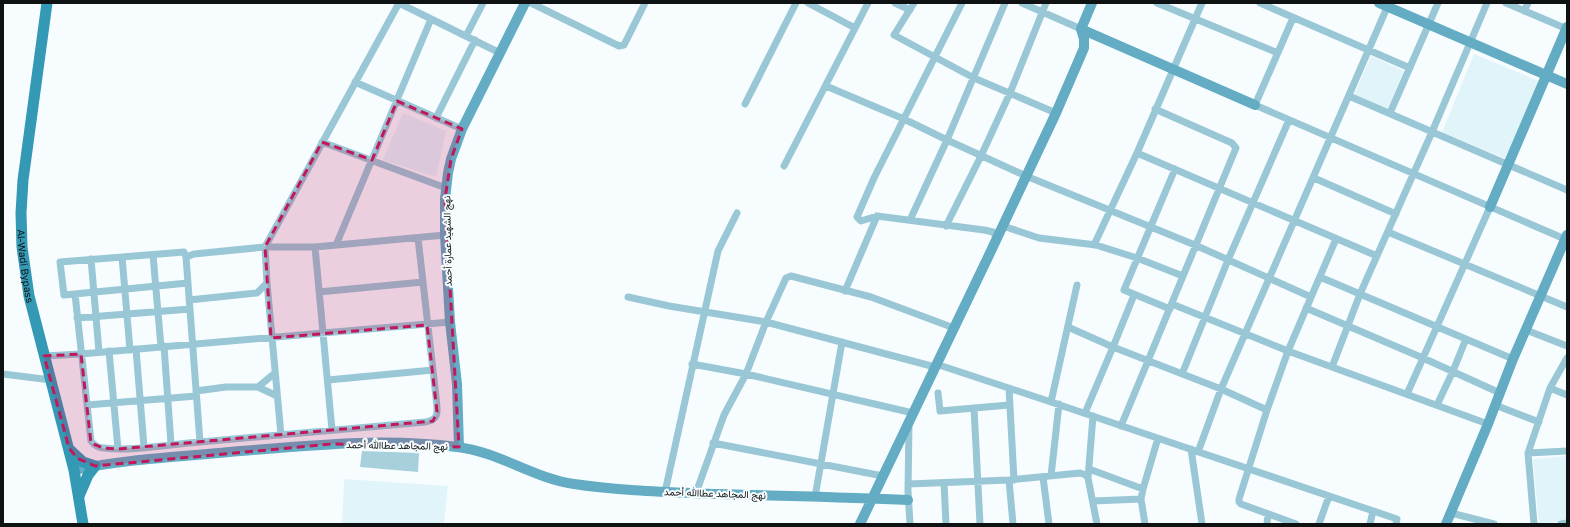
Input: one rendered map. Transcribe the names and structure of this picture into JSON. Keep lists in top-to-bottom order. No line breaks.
{"streets":{"main road":["Al-Wadi Bypass"],"street":["نهج الشهيد عمارة أحمد","نهج المجاهد عطاالله أحمد"]},"crossings":[["نهج الشهيد عمارة أحمد","نهج المجاهد عطاالله أحمد"],["Al-Wadi Bypass","نهج المجاهد عطاالله أحمد"]]}
